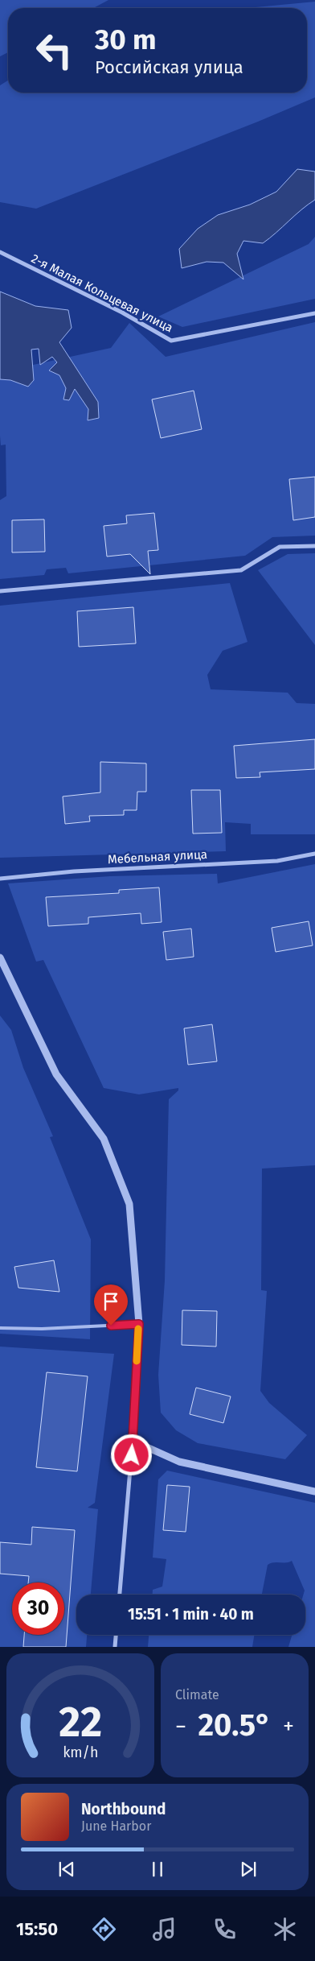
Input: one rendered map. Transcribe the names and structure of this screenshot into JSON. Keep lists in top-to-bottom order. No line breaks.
{"streets":{"street":["2-я Малая Кольцевая улица","Мебельная улица"]},"page":{"turn":["30 m","Российская улица"],"limit":"30","trip":"15:51 · 1 min · 40 m","tile":"Climate","heat":["−","20.5°","+"],"song":["Northbound","June Harbor"],"tabs":"15:50","gauge":["22","km/h"]}}
